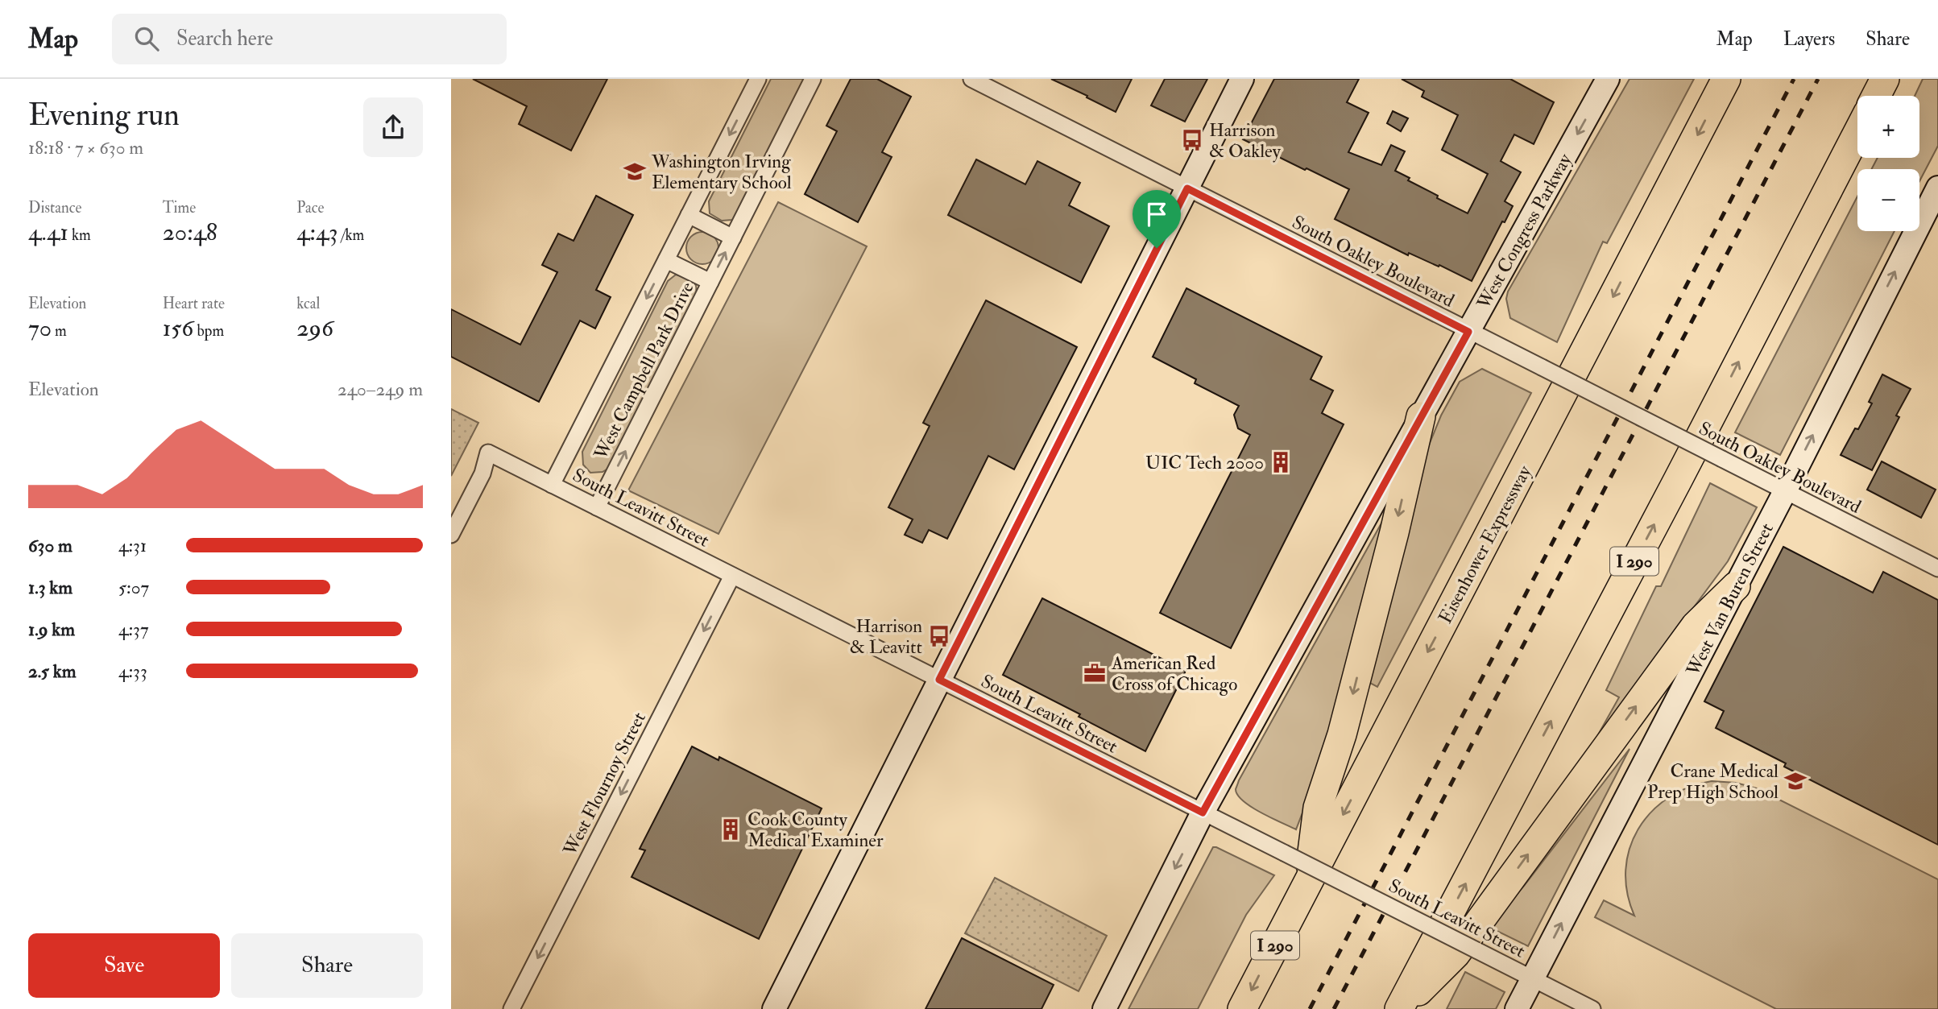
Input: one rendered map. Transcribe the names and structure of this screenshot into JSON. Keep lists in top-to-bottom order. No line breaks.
{"streets":{"highway":["Eisenhower Expressway","I 290"],"street":["West Congress Parkway","South Oakley Boulevard","West Campbell Park Drive","South Leavitt Street","West Van Buren Street","West Flournoy Street"]},"crossings":[["West Congress Parkway","South Oakley Boulevard"],["West Congress Parkway","South Leavitt Street"],["South Oakley Boulevard","West Van Buren Street"],["West Campbell Park Drive","South Leavitt Street"],["South Leavitt Street","West Van Buren Street"],["South Leavitt Street","West Flournoy Street"]],"one_way":["West Congress Parkway","West Van Buren Street","West Flournoy Street"],"places":{"bus stop":["Harrison & Oakley","Harrison & Leavitt"],"school or university":["Washington Irving Elementary School","Crane Medical Prep High School"],"building":["UIC Tech 2000","Cook County Medical Examiner"],"office":["American Red Cross of Chicago"]},"page":{"header":"Map","search":"Search here","nav":["Map","Layers","Share"],"heading":["Evening run","18:18 · 7 × 630 m"],"map_buttons":["+","−"],"stats":[["Distance","4.41 km"],["Time","20:48"],["Pace","4:43 /km"],["Elevation","70 m"],["Heart rate","156 bpm"],["kcal","296"]],"chart":["Elevation","240–249 m"],"list":[{"name":"630 m","note":"4:31"},{"name":"1.3 km","note":"5:07"},{"name":"1.9 km","note":"4:37"},{"name":"2.5 km","note":"4:33"}],"buttons":["Save","Share"]}}
